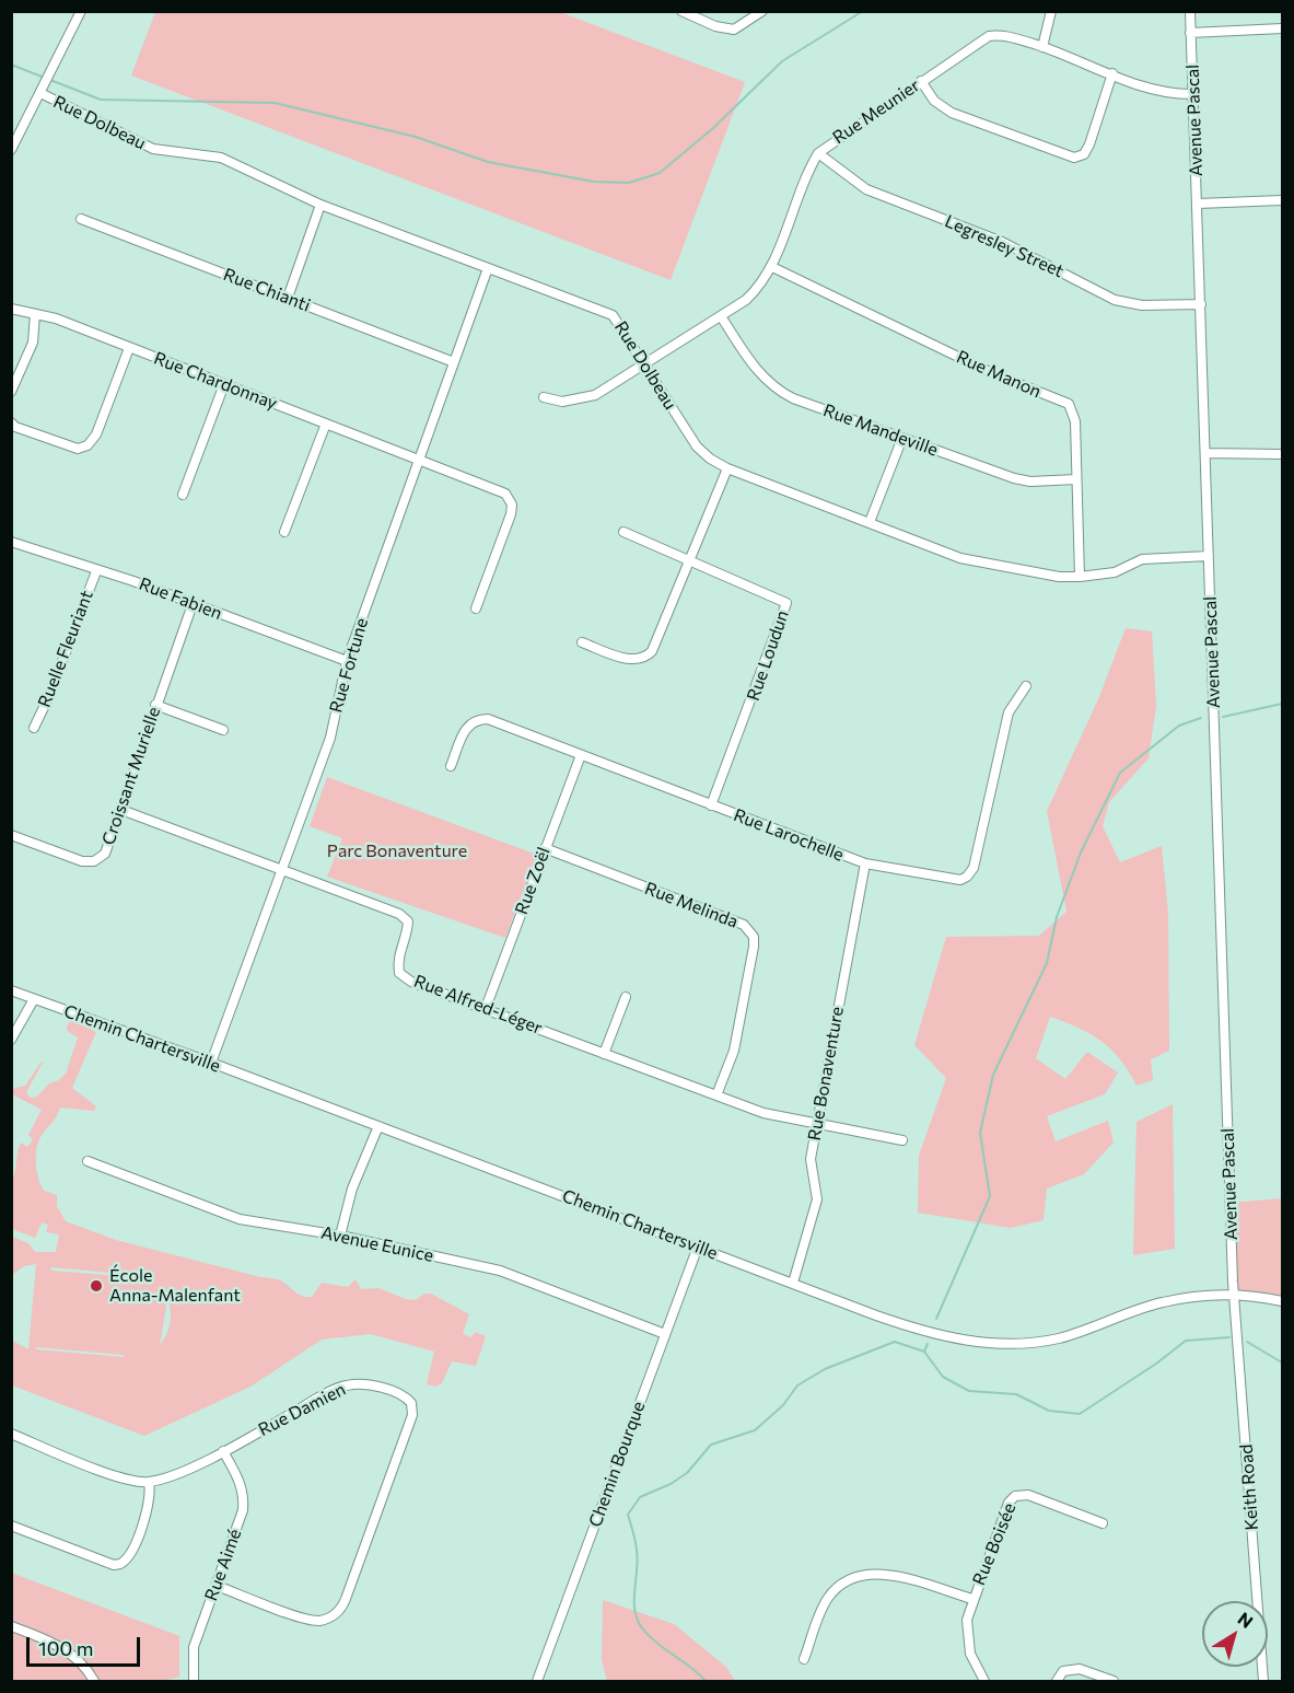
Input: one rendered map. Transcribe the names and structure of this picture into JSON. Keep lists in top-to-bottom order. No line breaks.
{"streets":{"street":["Rue Meunier","Avenue Pascal","Rue Dolbeau","Legresley Street","Rue Chianti","Rue Manon","Rue Chardonnay","Rue Mandeville","Rue Fabien","Ruelle Fleuriant","Rue Loudun","Rue Fortune","Croissant Murielle","Rue Larochelle","Rue Zoël","Rue Melinda","Rue Alfred-Léger","Chemin Chartersville","Rue Bonaventure","Avenue Eunice","Rue Damien","Chemin Bourque","Keith Road","Rue Boisée","Rue Aimé"]},"crossings":[["Rue Meunier","Avenue Pascal"],["Rue Meunier","Rue Dolbeau"],["Rue Meunier","Legresley Street"],["Rue Meunier","Rue Manon"],["Rue Meunier","Rue Mandeville"],["Avenue Pascal","Rue Dolbeau"],["Avenue Pascal","Legresley Street"],["Avenue Pascal","Chemin Chartersville"],["Avenue Pascal","Keith Road"],["Rue Dolbeau","Rue Manon"],["Rue Dolbeau","Rue Fortune"],["Rue Chianti","Rue Fortune"],["Rue Manon","Rue Mandeville"],["Rue Chardonnay","Rue Fortune"],["Rue Fabien","Ruelle Fleuriant"],["Rue Fabien","Rue Fortune"],["Rue Fabien","Croissant Murielle"],["Rue Loudun","Rue Larochelle"],["Rue Fortune","Rue Alfred-Léger"],["Rue Fortune","Chemin Chartersville"],["Croissant Murielle","Rue Alfred-Léger"],["Rue Larochelle","Rue Zoël"],["Rue Larochelle","Rue Bonaventure"],["Rue Zoël","Rue Melinda"],["Rue Zoël","Rue Alfred-Léger"],["Rue Melinda","Rue Alfred-Léger"],["Rue Alfred-Léger","Rue Bonaventure"],["Chemin Chartersville","Rue Bonaventure"],["Chemin Chartersville","Chemin Bourque"],["Chemin Chartersville","Keith Road"],["Avenue Eunice","Chemin Bourque"],["Rue Damien","Rue Aimé"]],"parks":["Parc Bonaventure"],"places":["École Anna-Malenfant"],"scale_bar":"100 m","north":"top right"}
